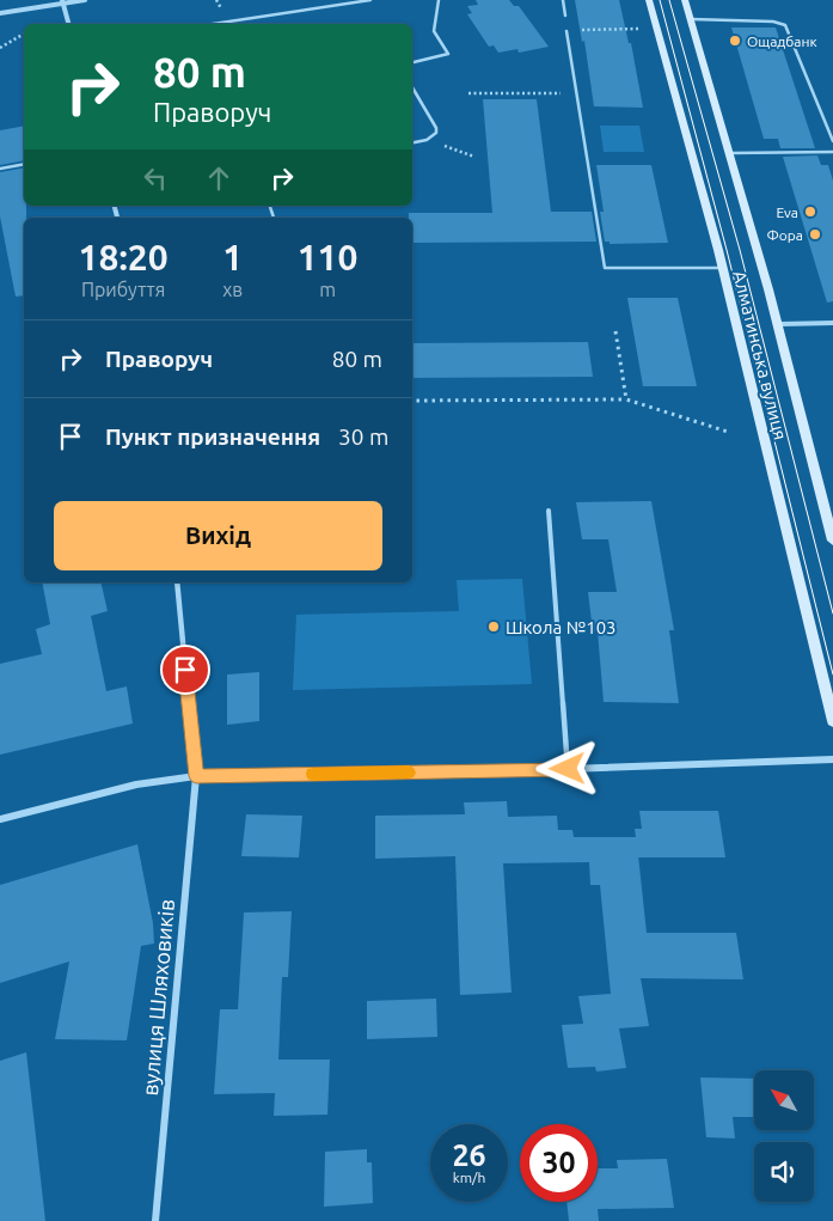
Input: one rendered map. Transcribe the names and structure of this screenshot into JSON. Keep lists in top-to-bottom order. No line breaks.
{"streets":{"street":["Алматинська вулиця","вулиця Шляховиків"]},"places":["Ощадбанк","Eva","Фора","Школа №103"],"north":"top left","page":{"turn":["80 m","Праворуч"],"eta":["18:20","Прибуття","1","хв","110","m"],"list":[{"name":"Праворуч","value":"80 m"},{"name":"Пункт призначення","value":"30 m"}],"buttons":"Вихід","speed":"26 km/h","limit":"30"}}
